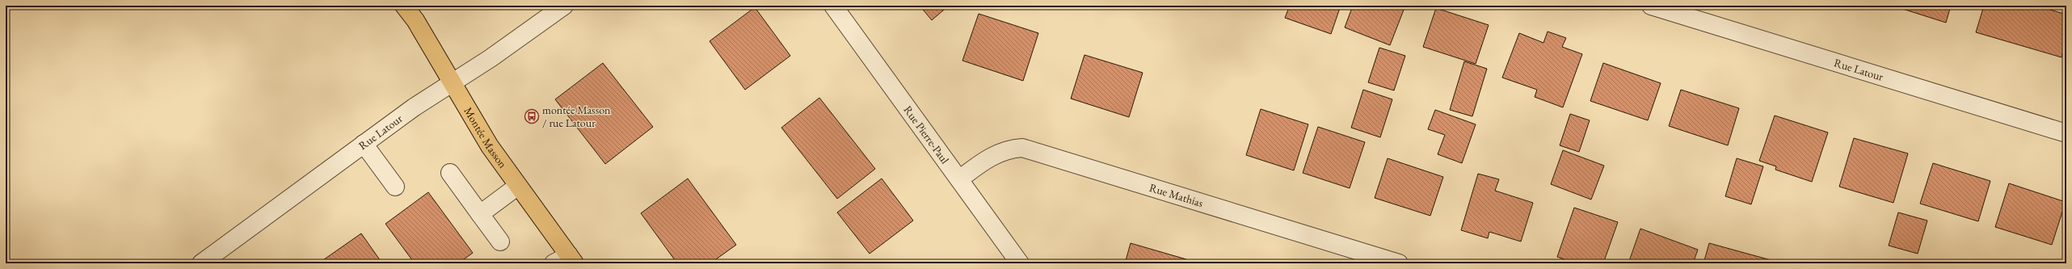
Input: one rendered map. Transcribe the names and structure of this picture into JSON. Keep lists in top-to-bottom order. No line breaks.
{"streets":{"main road":["Montée Masson"],"street":["Rue Latour","Rue Pierre-Paul","Rue Mathias"]},"crossings":[["Rue Latour","Montée Masson"],["Rue Pierre-Paul","Rue Mathias"]],"places":{"bus stop":["montée Masson / rue Latour"]}}
